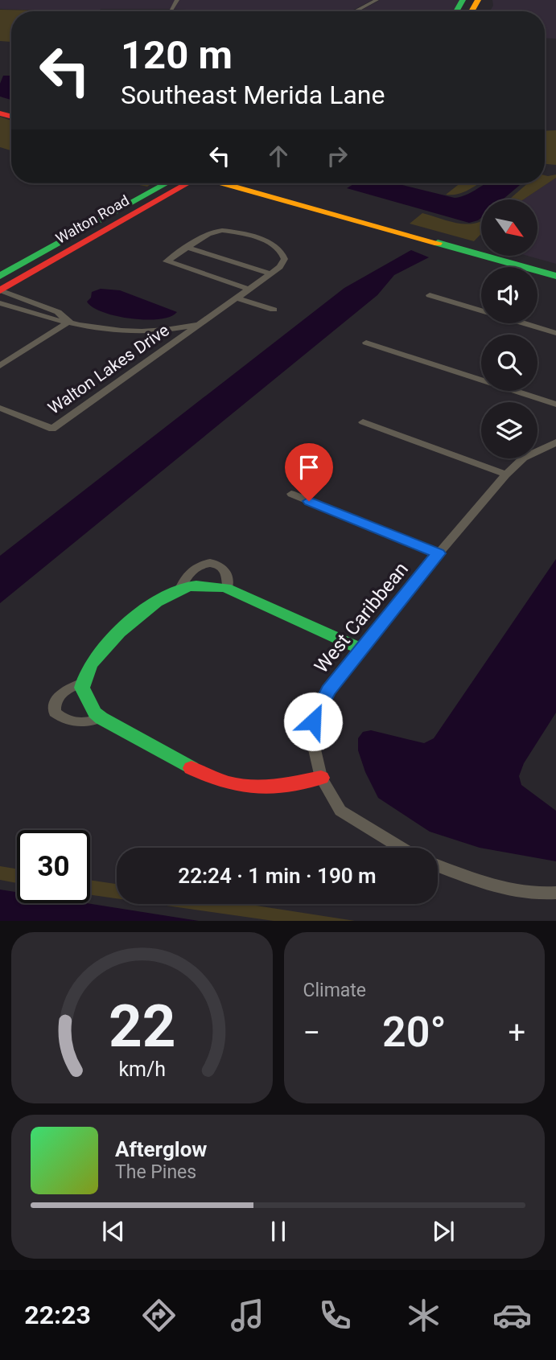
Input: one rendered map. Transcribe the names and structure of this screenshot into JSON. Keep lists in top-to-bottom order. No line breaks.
{"streets":{"street":["Walton Road","Walton Lakes Drive","West Caribbean"]},"crossings":[["Walton Road","Walton Lakes Drive"]],"north":"bottom right","page":{"turn":["120 m","Southeast Merida Lane"],"limit":"30","trip":"22:24 · 1 min · 190 m","tile":"Climate","heat":["−","20°","+"],"song":["Afterglow","The Pines"],"tabs":"22:23","gauge":["22","km/h"]}}
